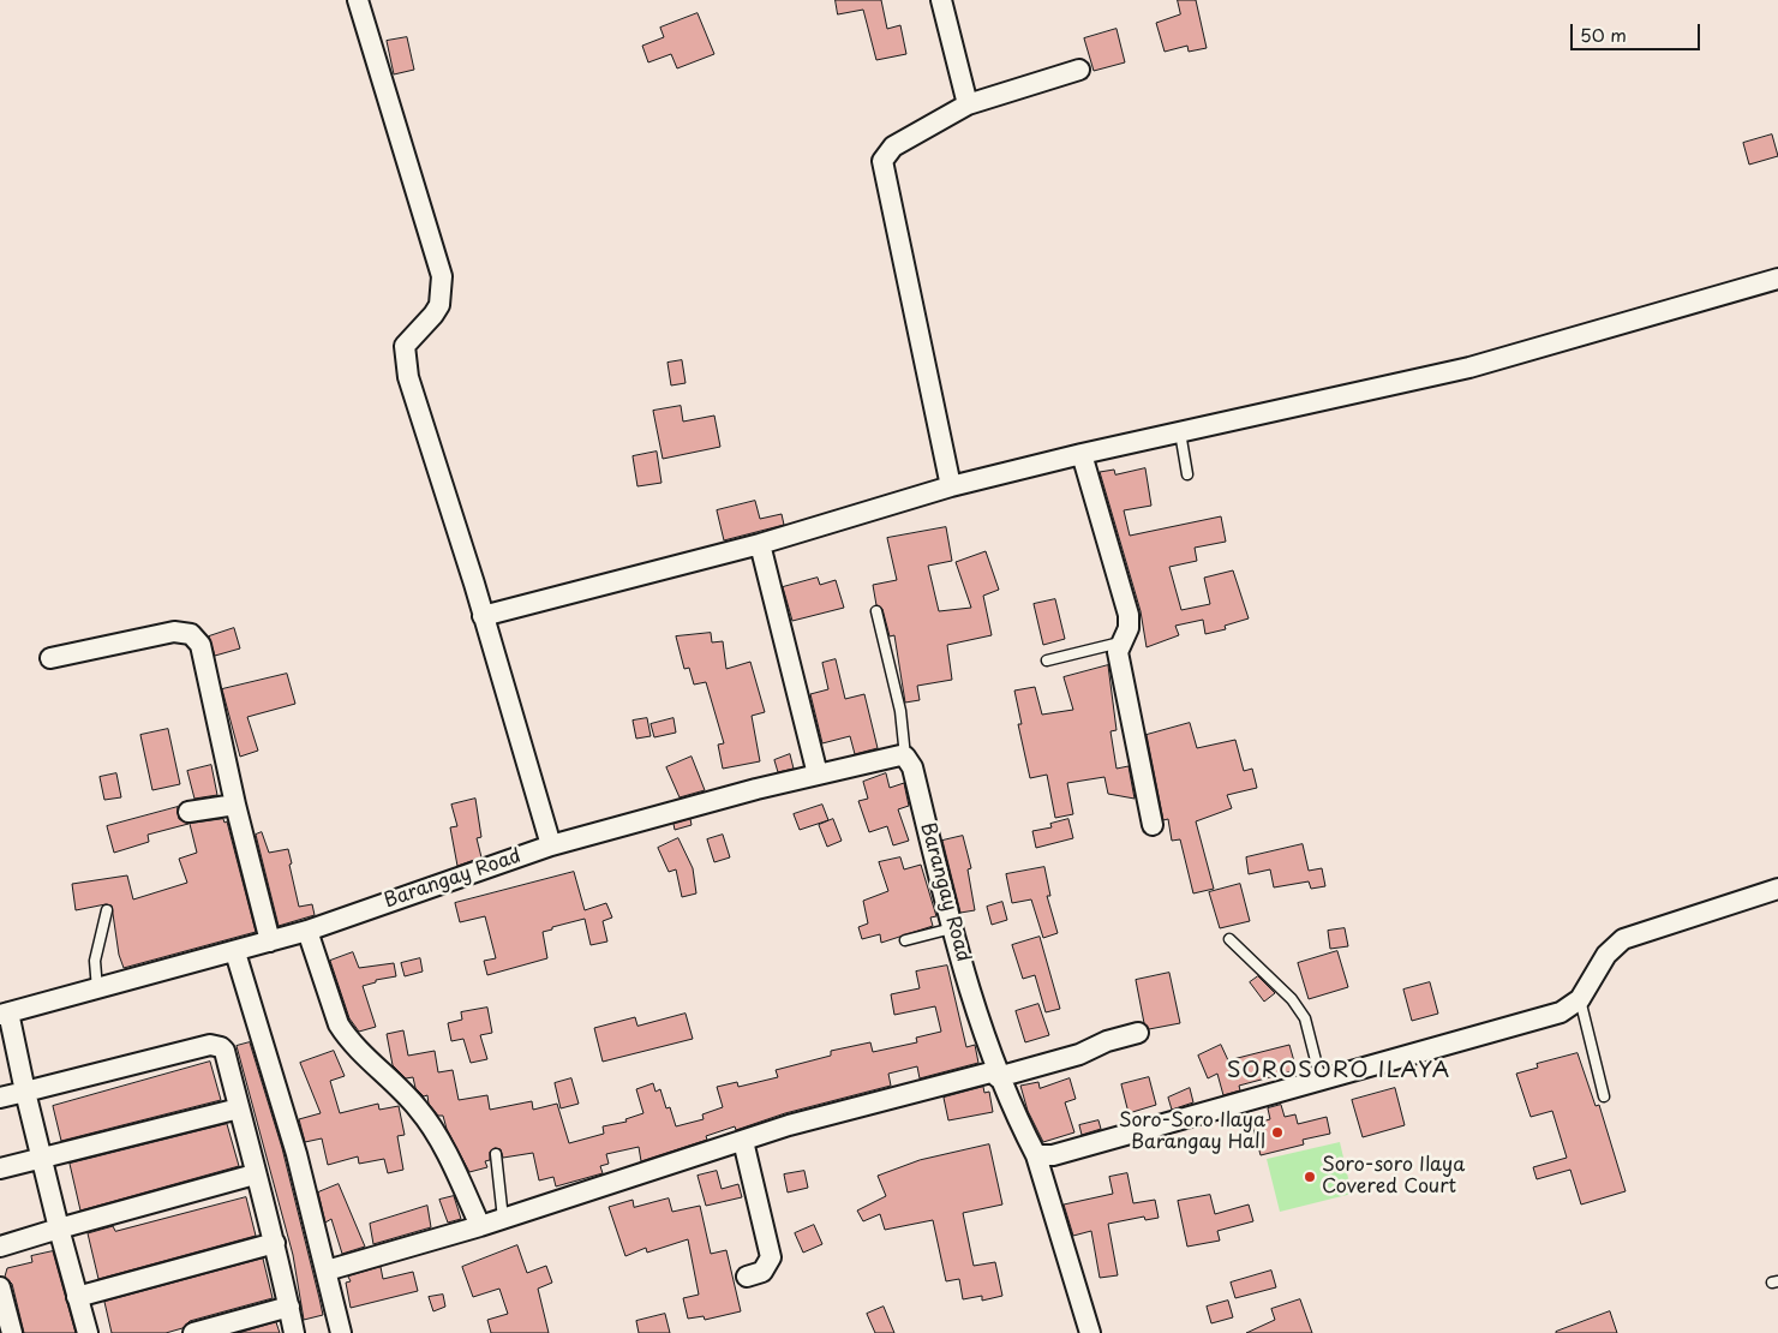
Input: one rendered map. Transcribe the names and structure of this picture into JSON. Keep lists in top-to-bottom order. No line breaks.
{"streets":{"street":["Barangay Road"]},"districts":["SOROSORO ILAYA"],"places":["Soro-Soro Ilaya Barangay Hall","Soro-soro Ilaya Covered Court"],"scale_bar":"50 m"}
